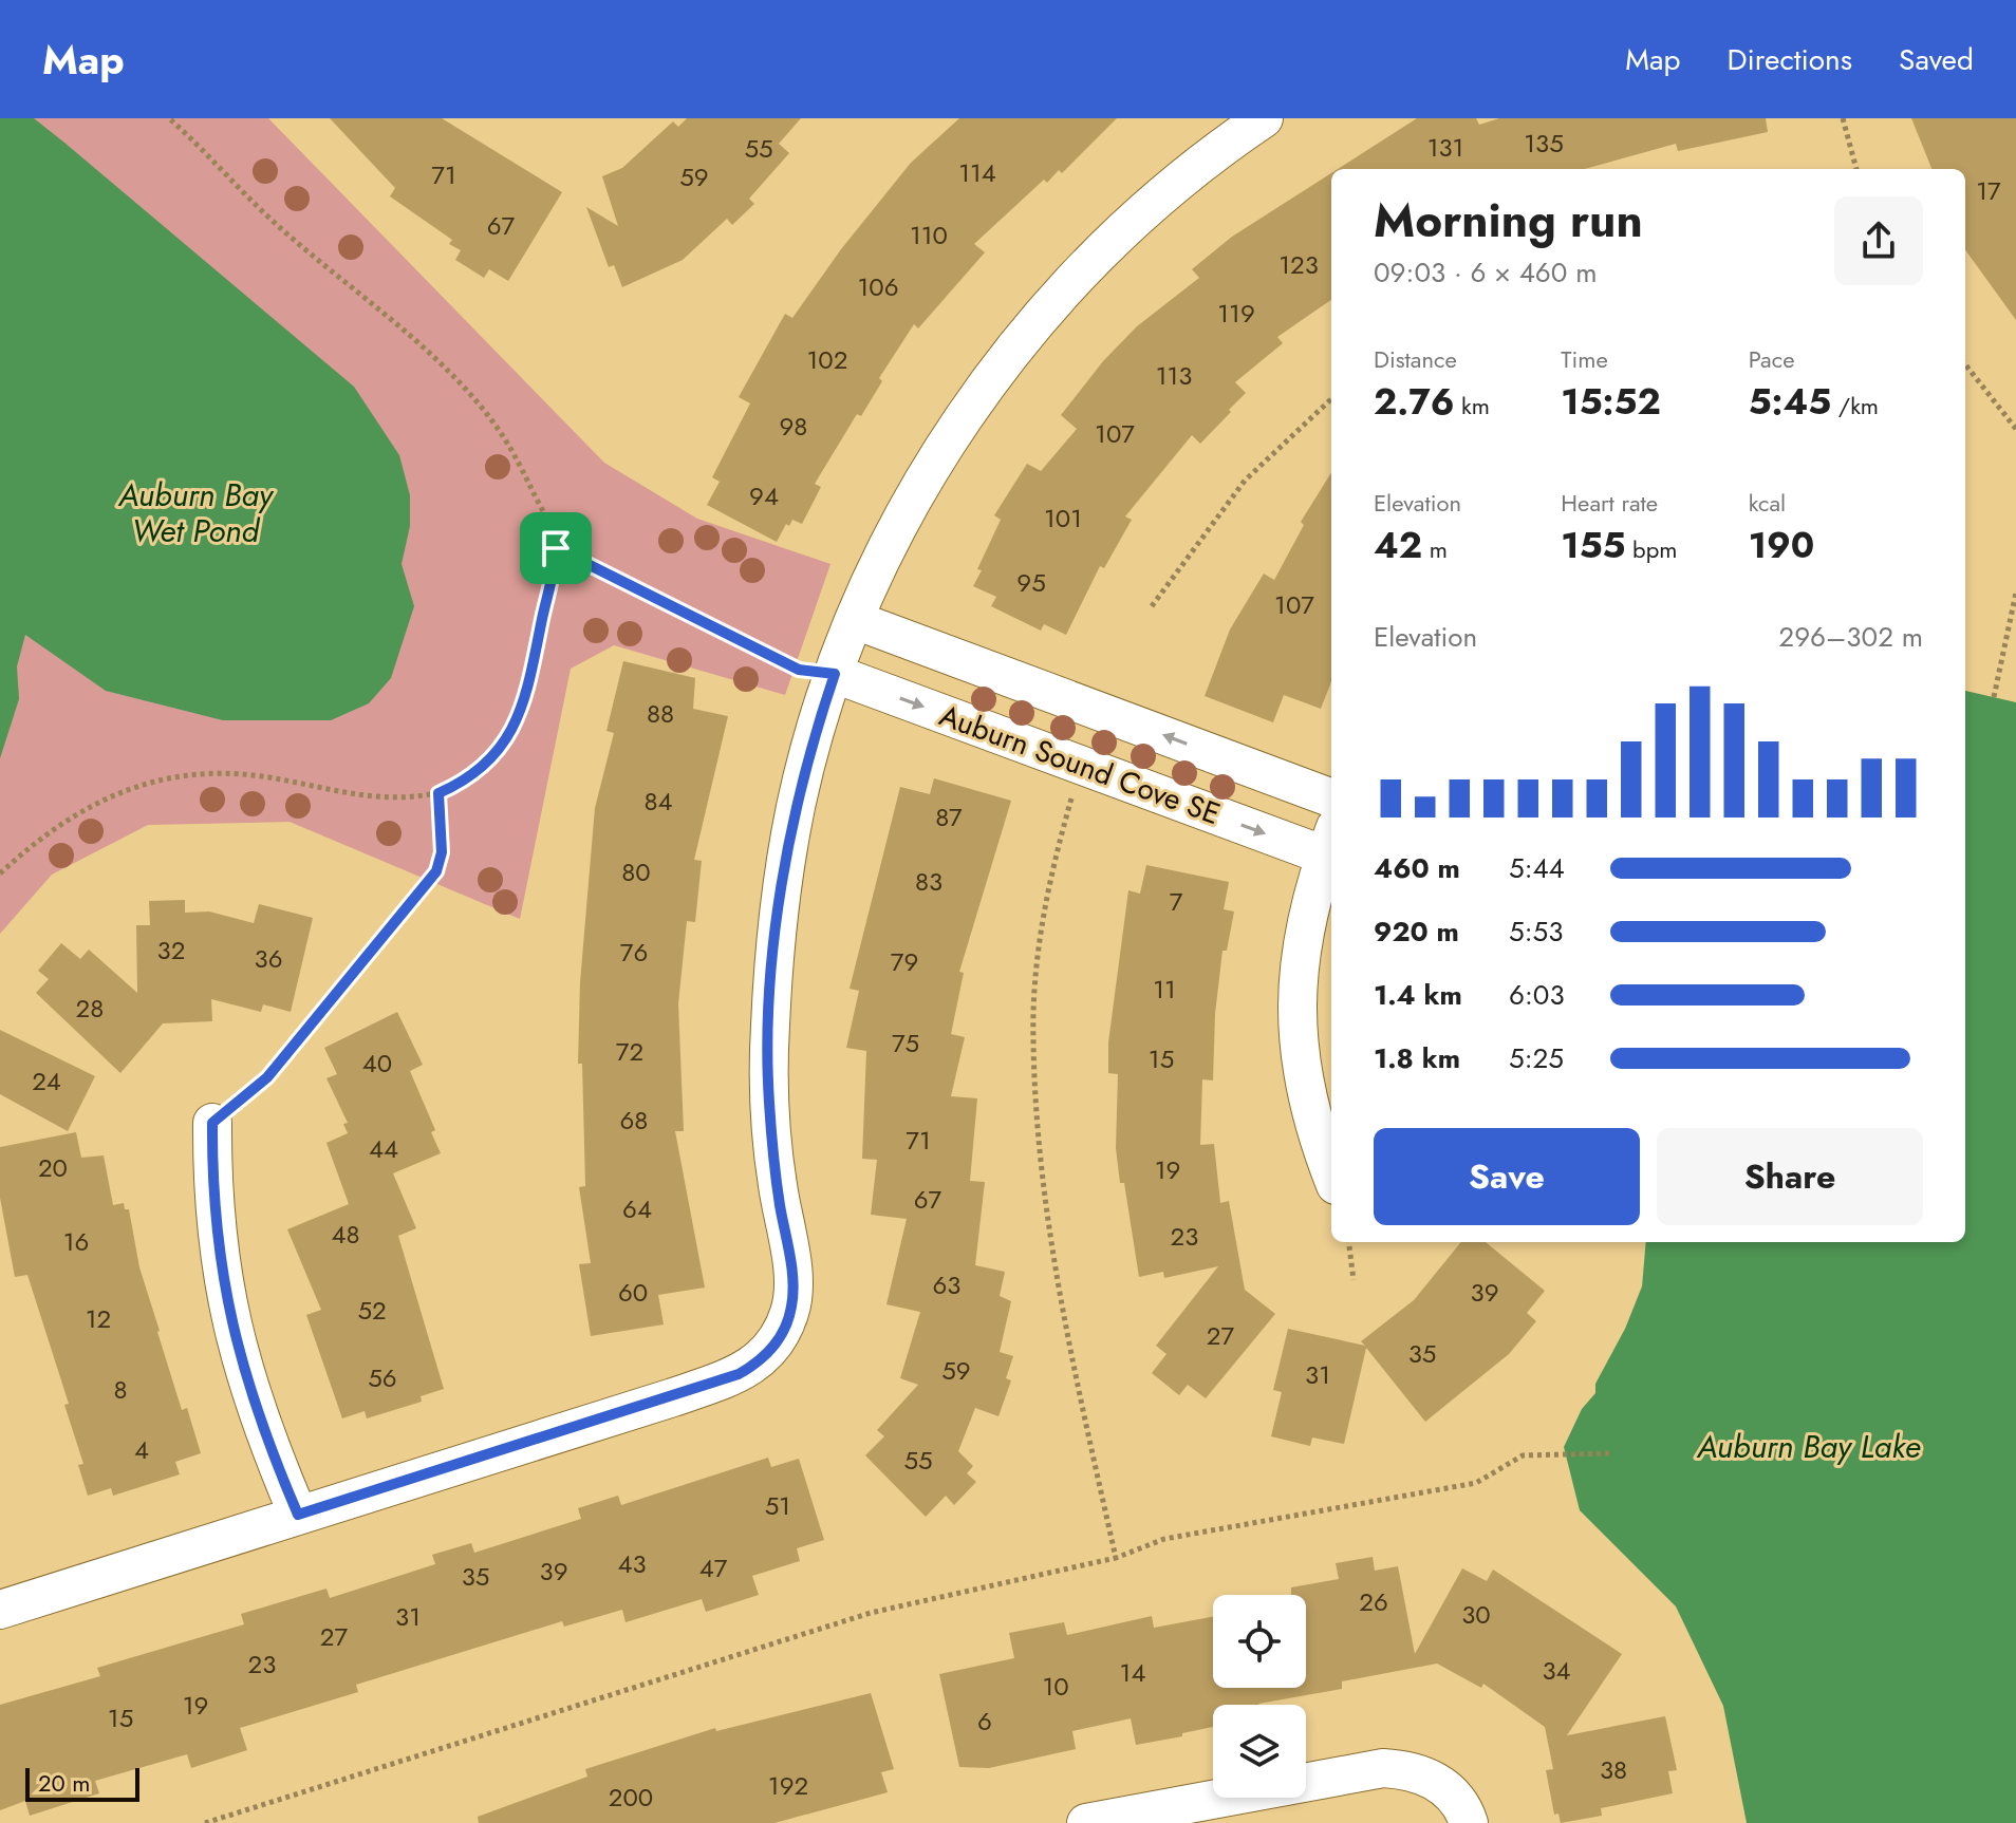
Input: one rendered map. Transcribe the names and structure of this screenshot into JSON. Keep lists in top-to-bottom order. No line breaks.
{"streets":{"street":["Auburn Sound Cove SE"]},"water":["Auburn Bay Wet Pond","Auburn Bay Lake"],"house_numbers":["135","131","55","114","71","59","17","67","110","123","106","119","102","113","98","107","94","101","95","107","88","84","87","80","83","7","32","76","36","79","11","28","75","72","15","40","24","68","71","44","20","19","67","64","48","23","16","63","60","39","52","12","27","35","59","31","56","8","4","55","51","43","47","39","35","26","30","31","27","23","34","14","10","19","15","6","38","192","200"],"scale_bar":"20 m","page":{"header":"Map","nav":["Map","Directions","Saved"],"heading":["Morning run","09:03 · 6 × 460 m"],"stats":[["Distance","2.76 km"],["Time","15:52"],["Pace","5:45 /km"],["Elevation","42 m"],["Heart rate","155 bpm"],["kcal","190"]],"chart":["Elevation","296–302 m"],"list":[{"name":"460 m","note":"5:44"},{"name":"920 m","note":"5:53"},{"name":"1.4 km","note":"6:03"},{"name":"1.8 km","note":"5:25"}],"buttons":["Save","Share"],"scale":"20 m"}}
